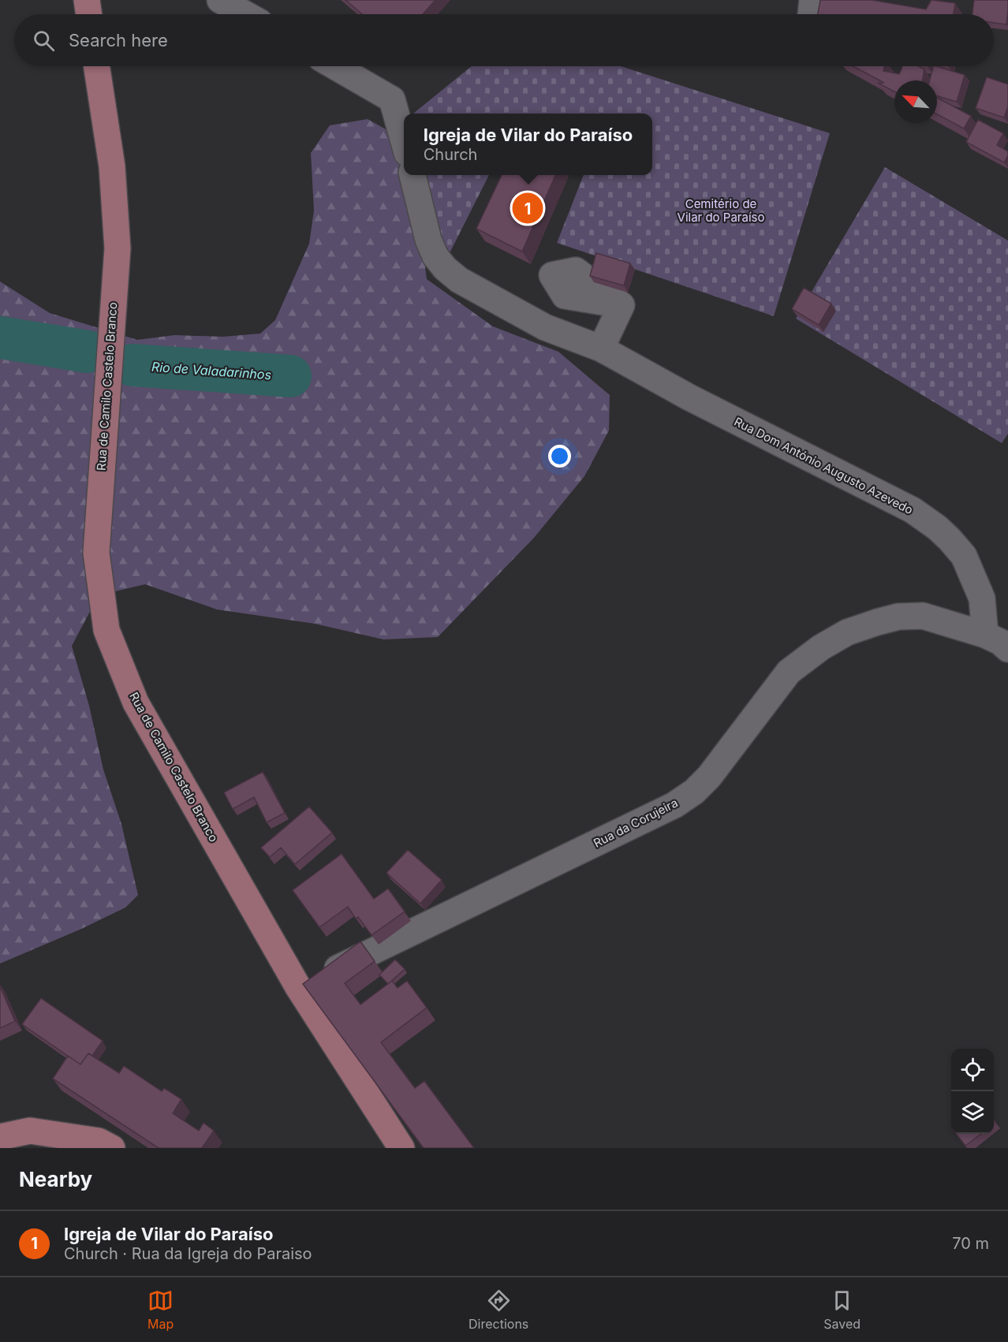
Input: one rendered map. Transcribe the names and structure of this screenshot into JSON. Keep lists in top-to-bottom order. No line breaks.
{"streets":{"main road":["Rua de Camilo Castelo Branco"],"street":["Rua Dom António Augusto Azevedo","Rua da Corujeira"]},"crossings":[["Rua de Camilo Castelo Branco","Rua da Corujeira"],["Rua Dom António Augusto Azevedo","Rua da Corujeira"]],"water":["Rio de Valadarinhos"],"parks":["Cemitério de Vilar do Paraíso"],"north":"top left","page":{"search":"Search here","popup":["Igreja de Vilar do Paraíso","Church"],"pins":"1","heading":"Nearby","list":[{"mark":"1","name":"Igreja de Vilar do Paraíso","note":"Church · Rua da Igreja do Paraiso","value":"70 m"}],"nav":["Map","Directions","Saved"]}}
